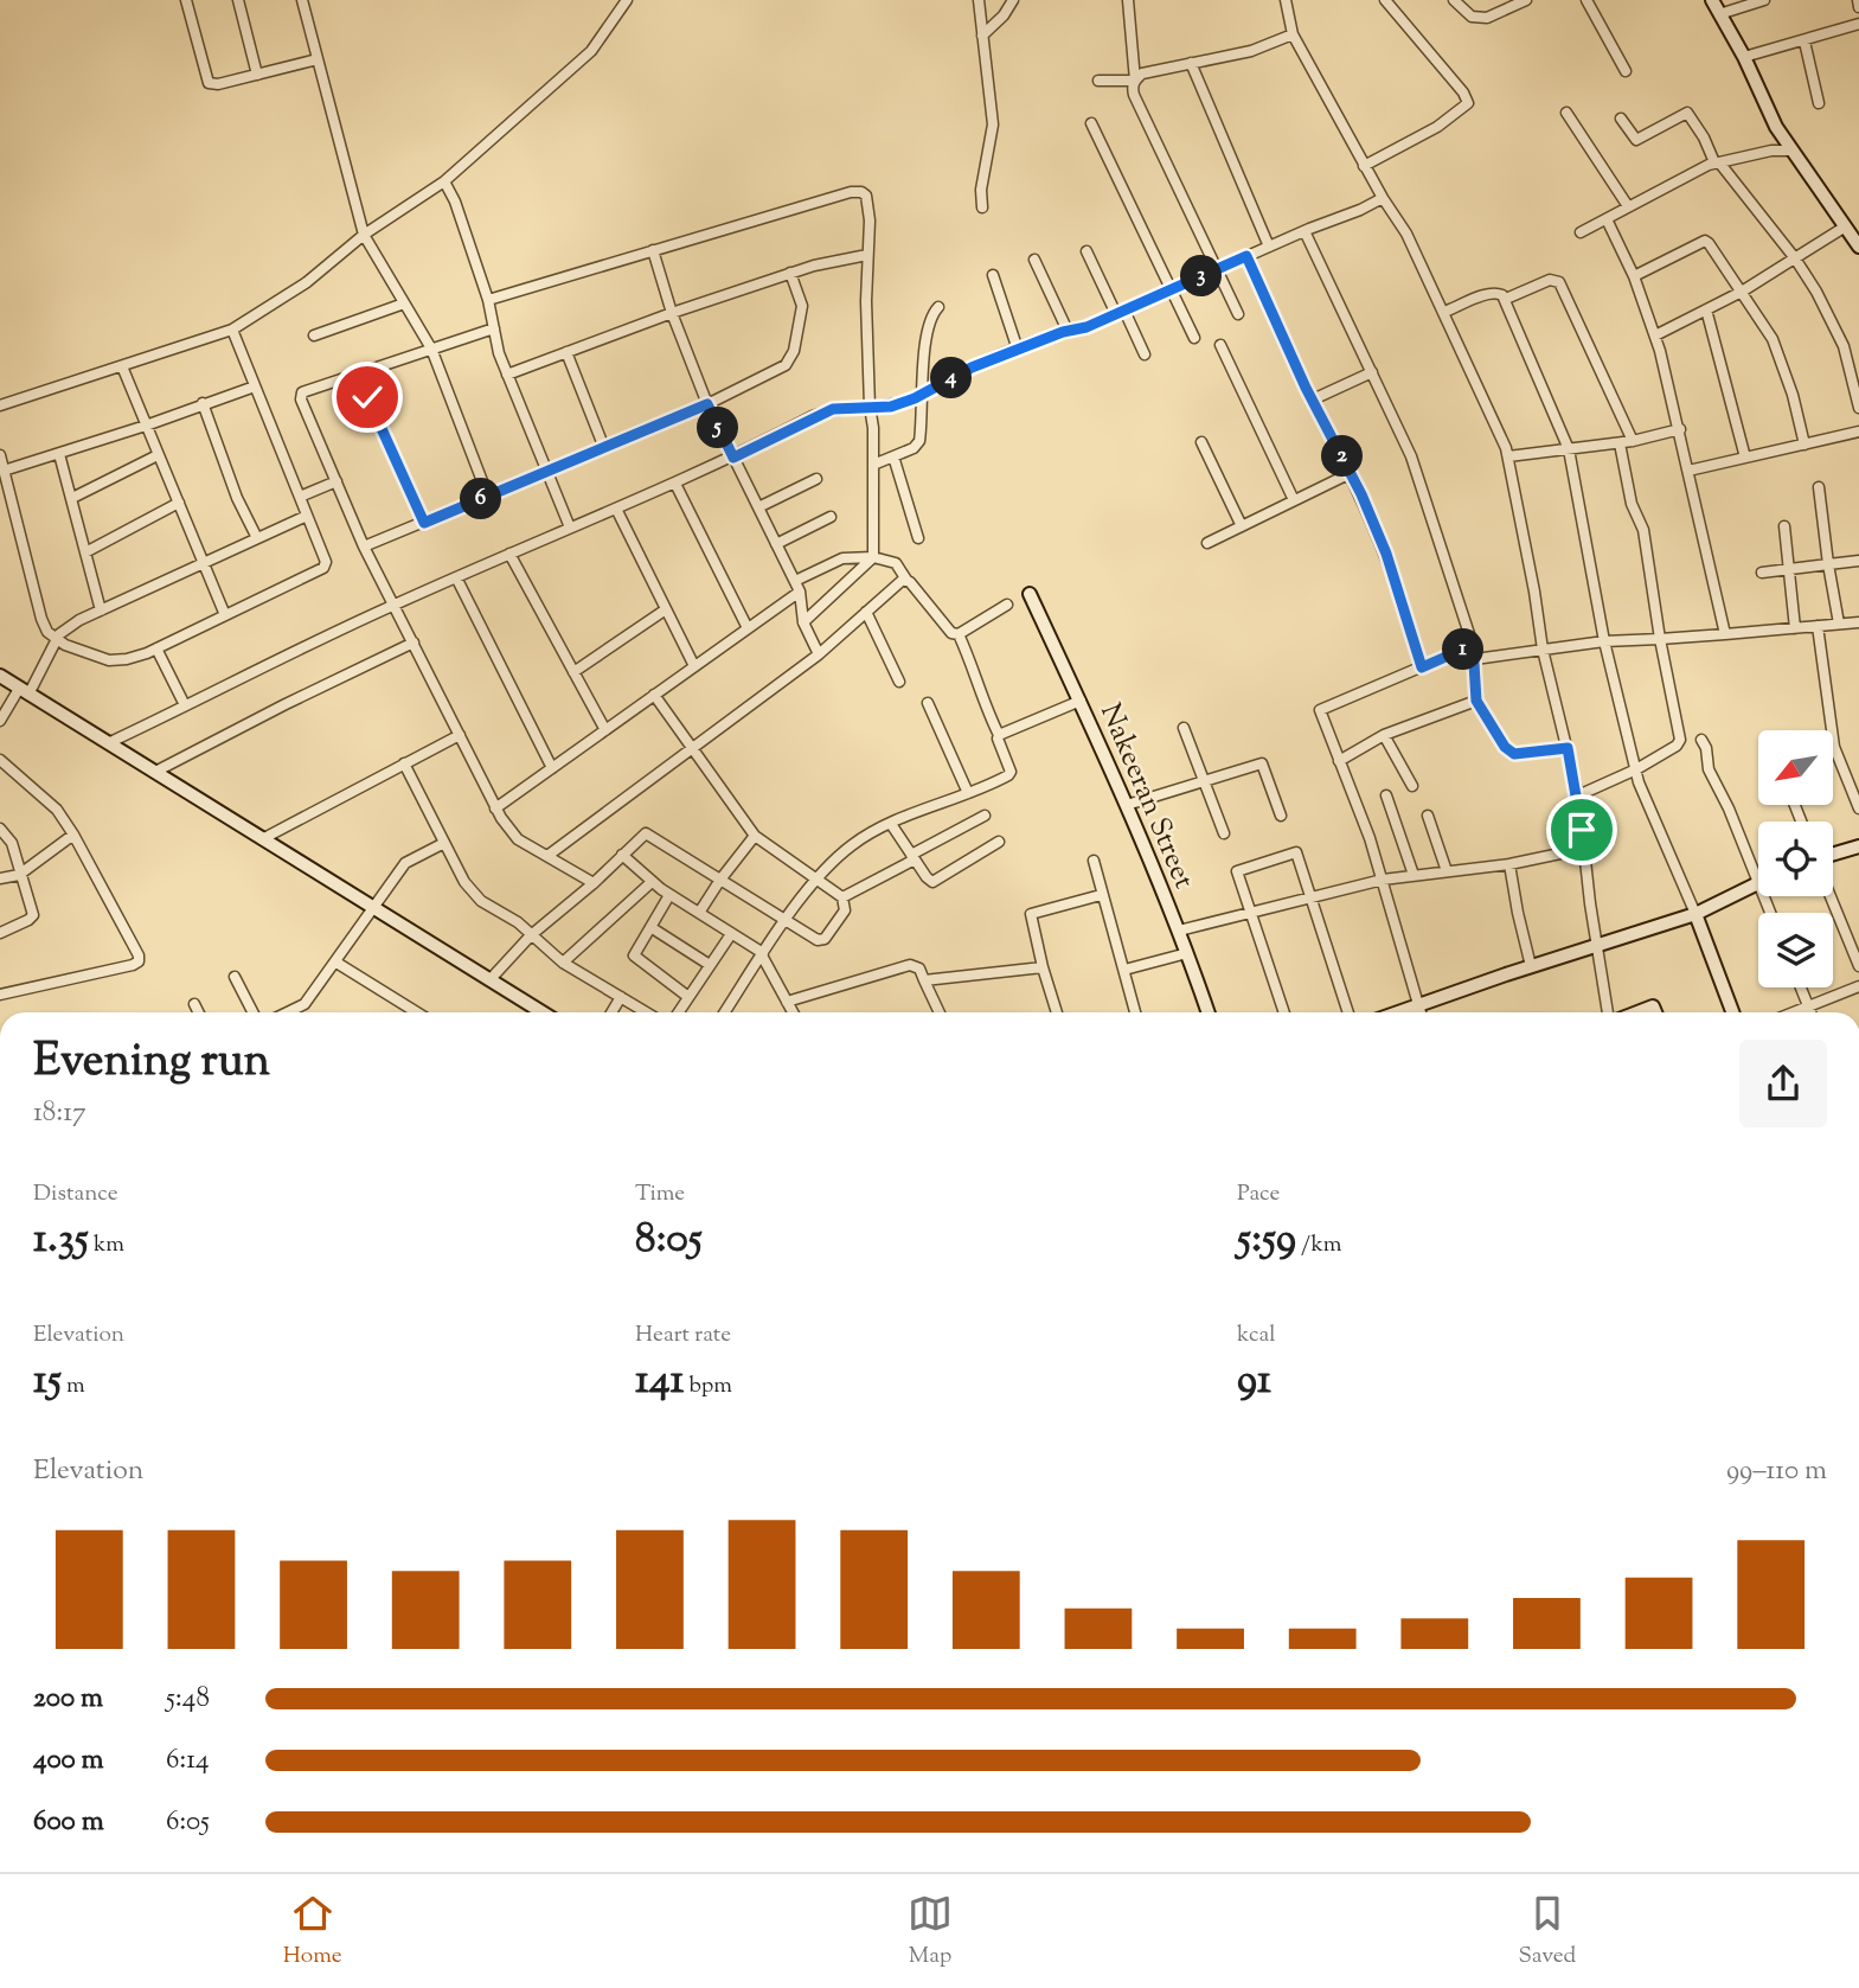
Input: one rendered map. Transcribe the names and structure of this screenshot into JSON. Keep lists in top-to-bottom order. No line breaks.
{"streets":{"street":["Nakeeran Street"]},"north":"bottom left","page":{"pins":["3","4","5","2","6","1"],"heading":["Evening run","18:17"],"stats":[["Distance","1.35 km"],["Time","8:05"],["Pace","5:59 /km"],["Elevation","15 m"],["Heart rate","141 bpm"],["kcal","91"]],"chart":["Elevation","99–110 m"],"list":[{"name":"200 m","note":"5:48"},{"name":"400 m","note":"6:14"},{"name":"600 m","note":"6:05"}],"tabs":["Home","Map","Saved"]}}
